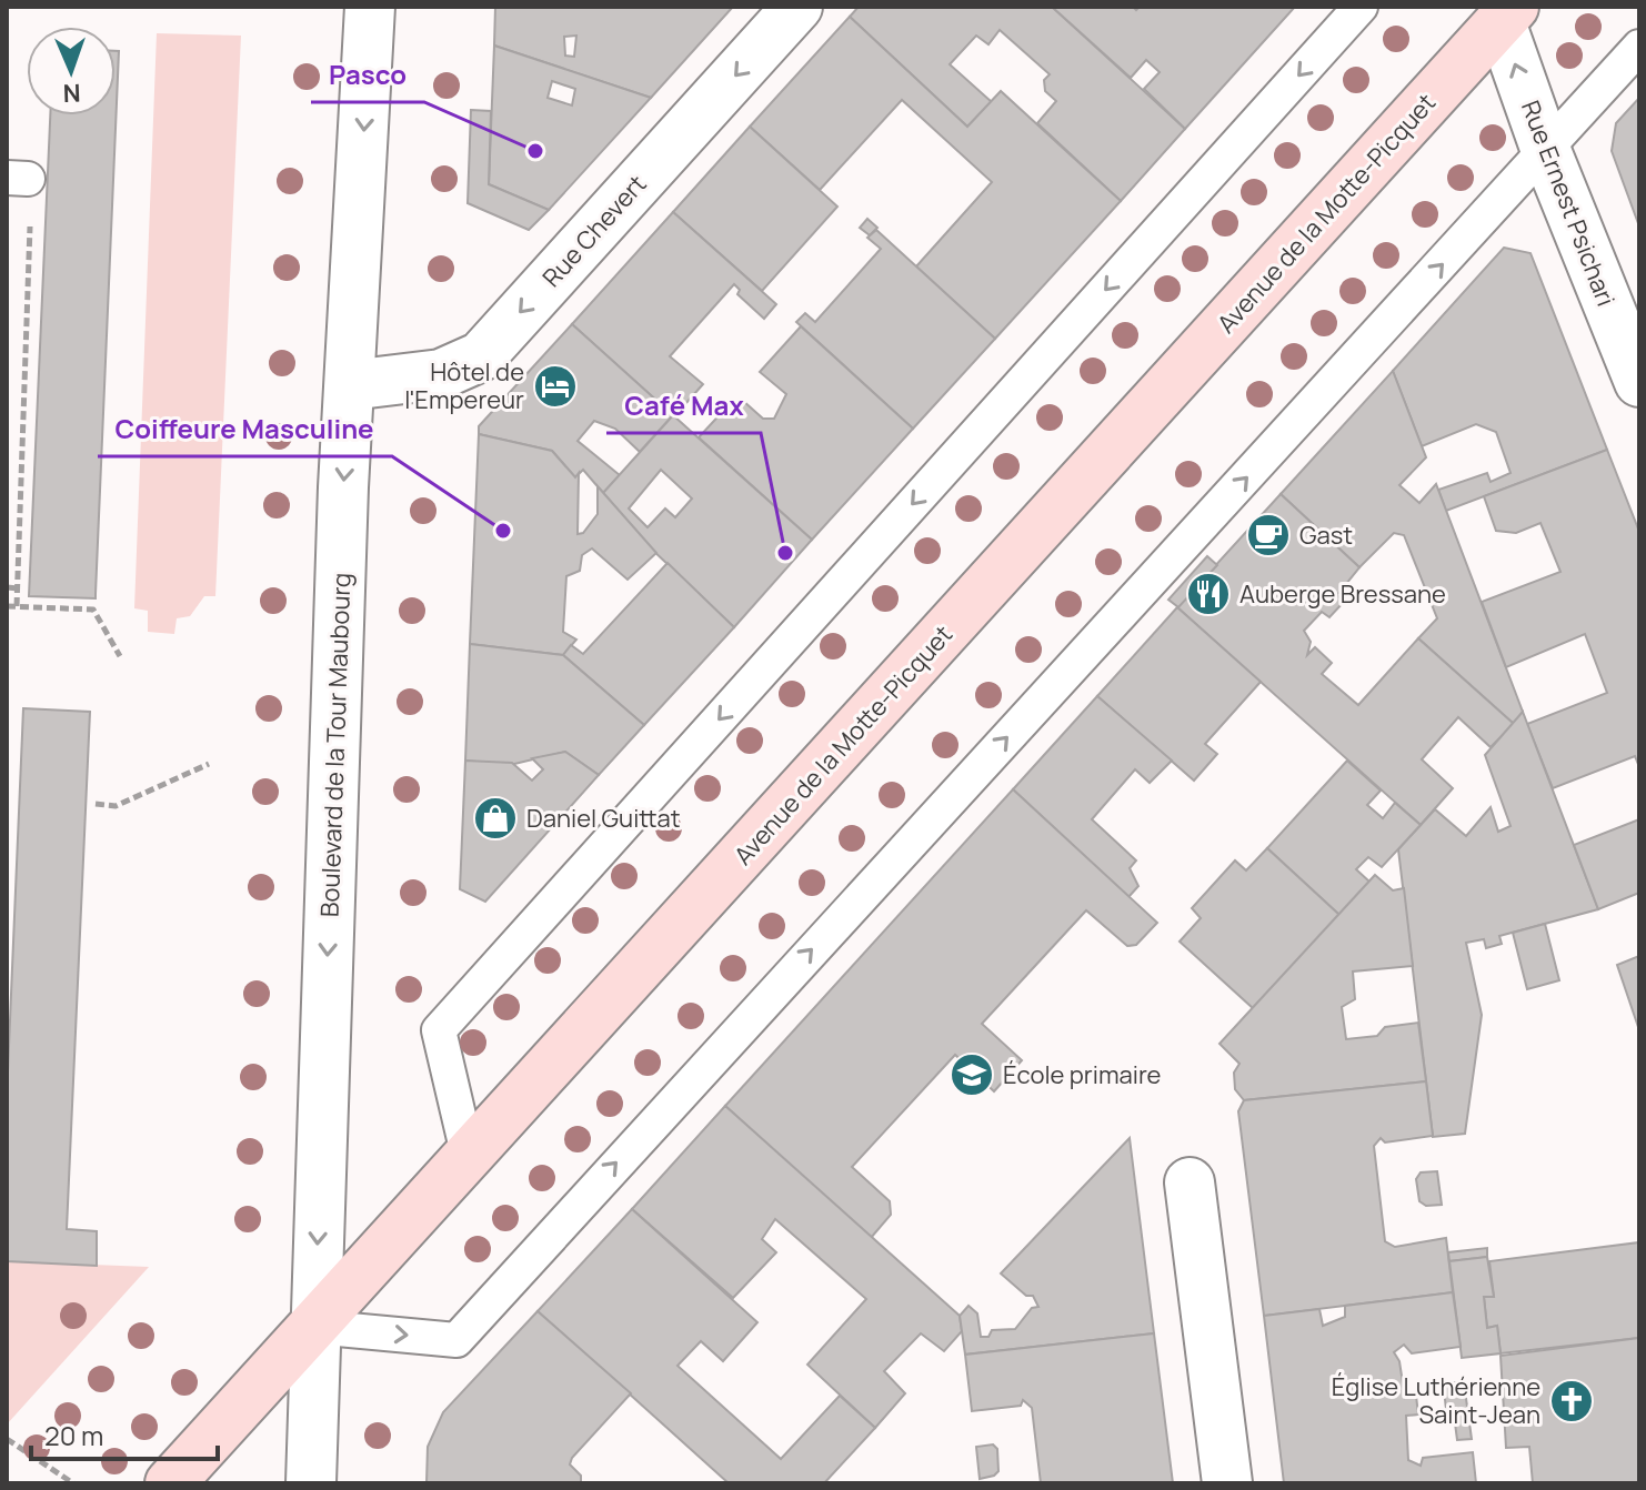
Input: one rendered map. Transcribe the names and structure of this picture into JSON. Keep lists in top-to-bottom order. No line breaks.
{"streets":{"main road":["Avenue de la Motte-Picquet"],"street":["Rue Ernest Psichari","Rue Chevert","Boulevard de la Tour Maubourg"]},"crossings":[["Rue Ernest Psichari","Avenue de la Motte-Picquet"],["Avenue de la Motte-Picquet","Boulevard de la Tour Maubourg"],["Rue Chevert","Boulevard de la Tour Maubourg"]],"one_way":["Rue Ernest Psichari","Rue Chevert","Boulevard de la Tour Maubourg"],"places":{"other":["Pasco","Coiffeure Masculine","Café Max"],"hotel":["Hôtel de l'Empereur"],"cafe":["Gast"],"restaurant":["Auberge Bressane"],"shop":["Daniel Guittat"],"school or university":["École primaire"],"church":["Église Luthérienne Saint-Jean"]},"scale_bar":"20 m","north":"bottom"}
